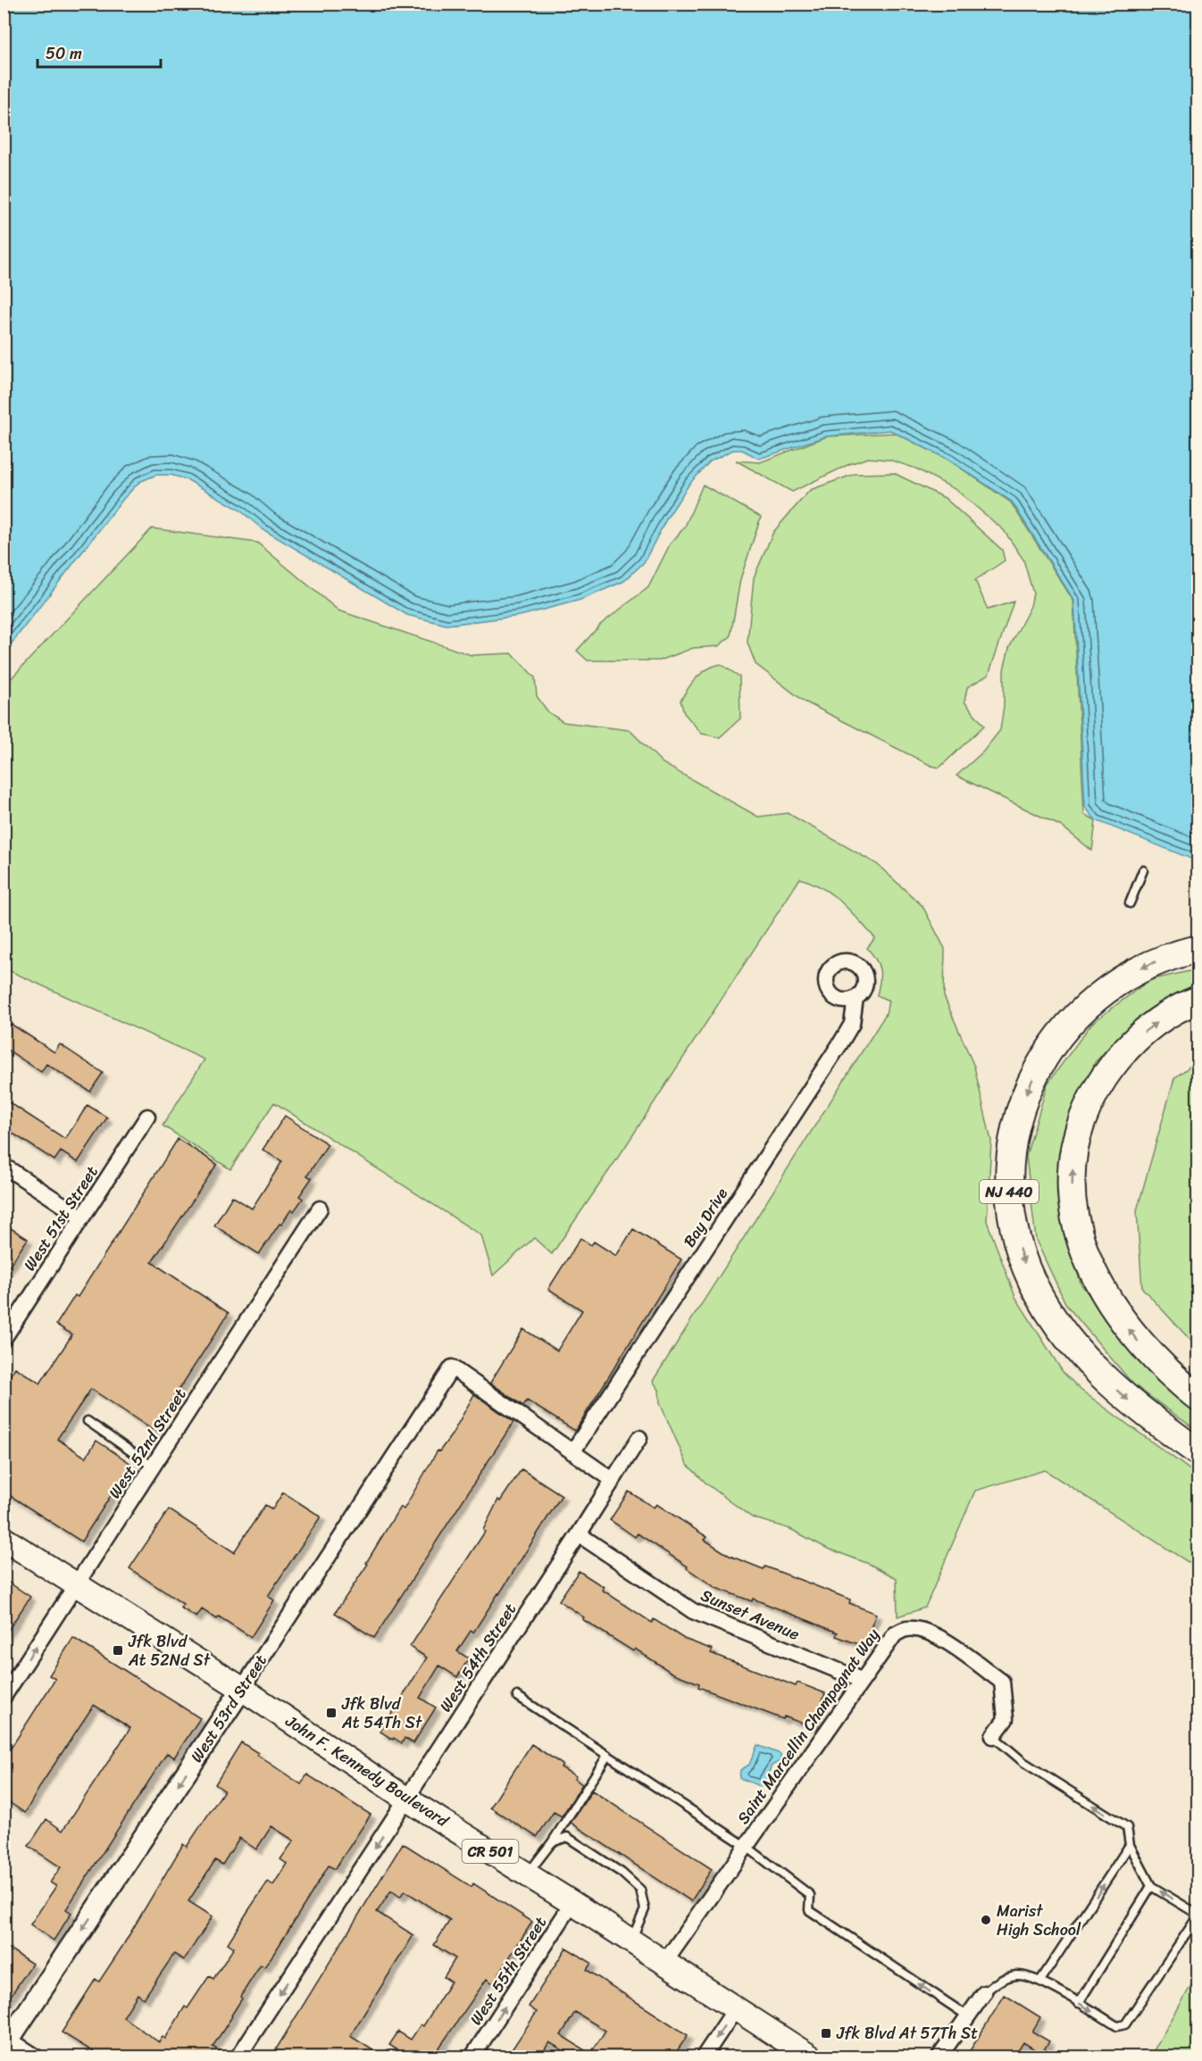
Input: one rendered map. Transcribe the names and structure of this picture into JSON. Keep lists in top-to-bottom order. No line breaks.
{"streets":{"highway":["NJ 440"],"main road":["John F. Kennedy Boulevard","CR 501"],"street":["Bay Drive","West 51st Street","West 52nd Street","Sunset Avenue","West 54th Street","West 53rd Street","Saint Marcellin Champagnat Way","West 55th Street"]},"crossings":[["Bay Drive","West 53rd Street"],["West 52nd Street","John F. Kennedy Boulevard"],["Sunset Avenue","West 54th Street"],["Sunset Avenue","Saint Marcellin Champagnat Way"],["West 54th Street","John F. Kennedy Boulevard"],["West 53rd Street","John F. Kennedy Boulevard"],["Saint Marcellin Champagnat Way","John F. Kennedy Boulevard"],["John F. Kennedy Boulevard","West 55th Street"]],"one_way":["West 54th Street","West 53rd Street","West 55th Street"],"places":{"transit":["Jfk Blvd At 52Nd St","Jfk Blvd At 54Th St","Jfk Blvd At 57Th St"],"other":["Marist High School"]},"scale_bar":"50 m"}
